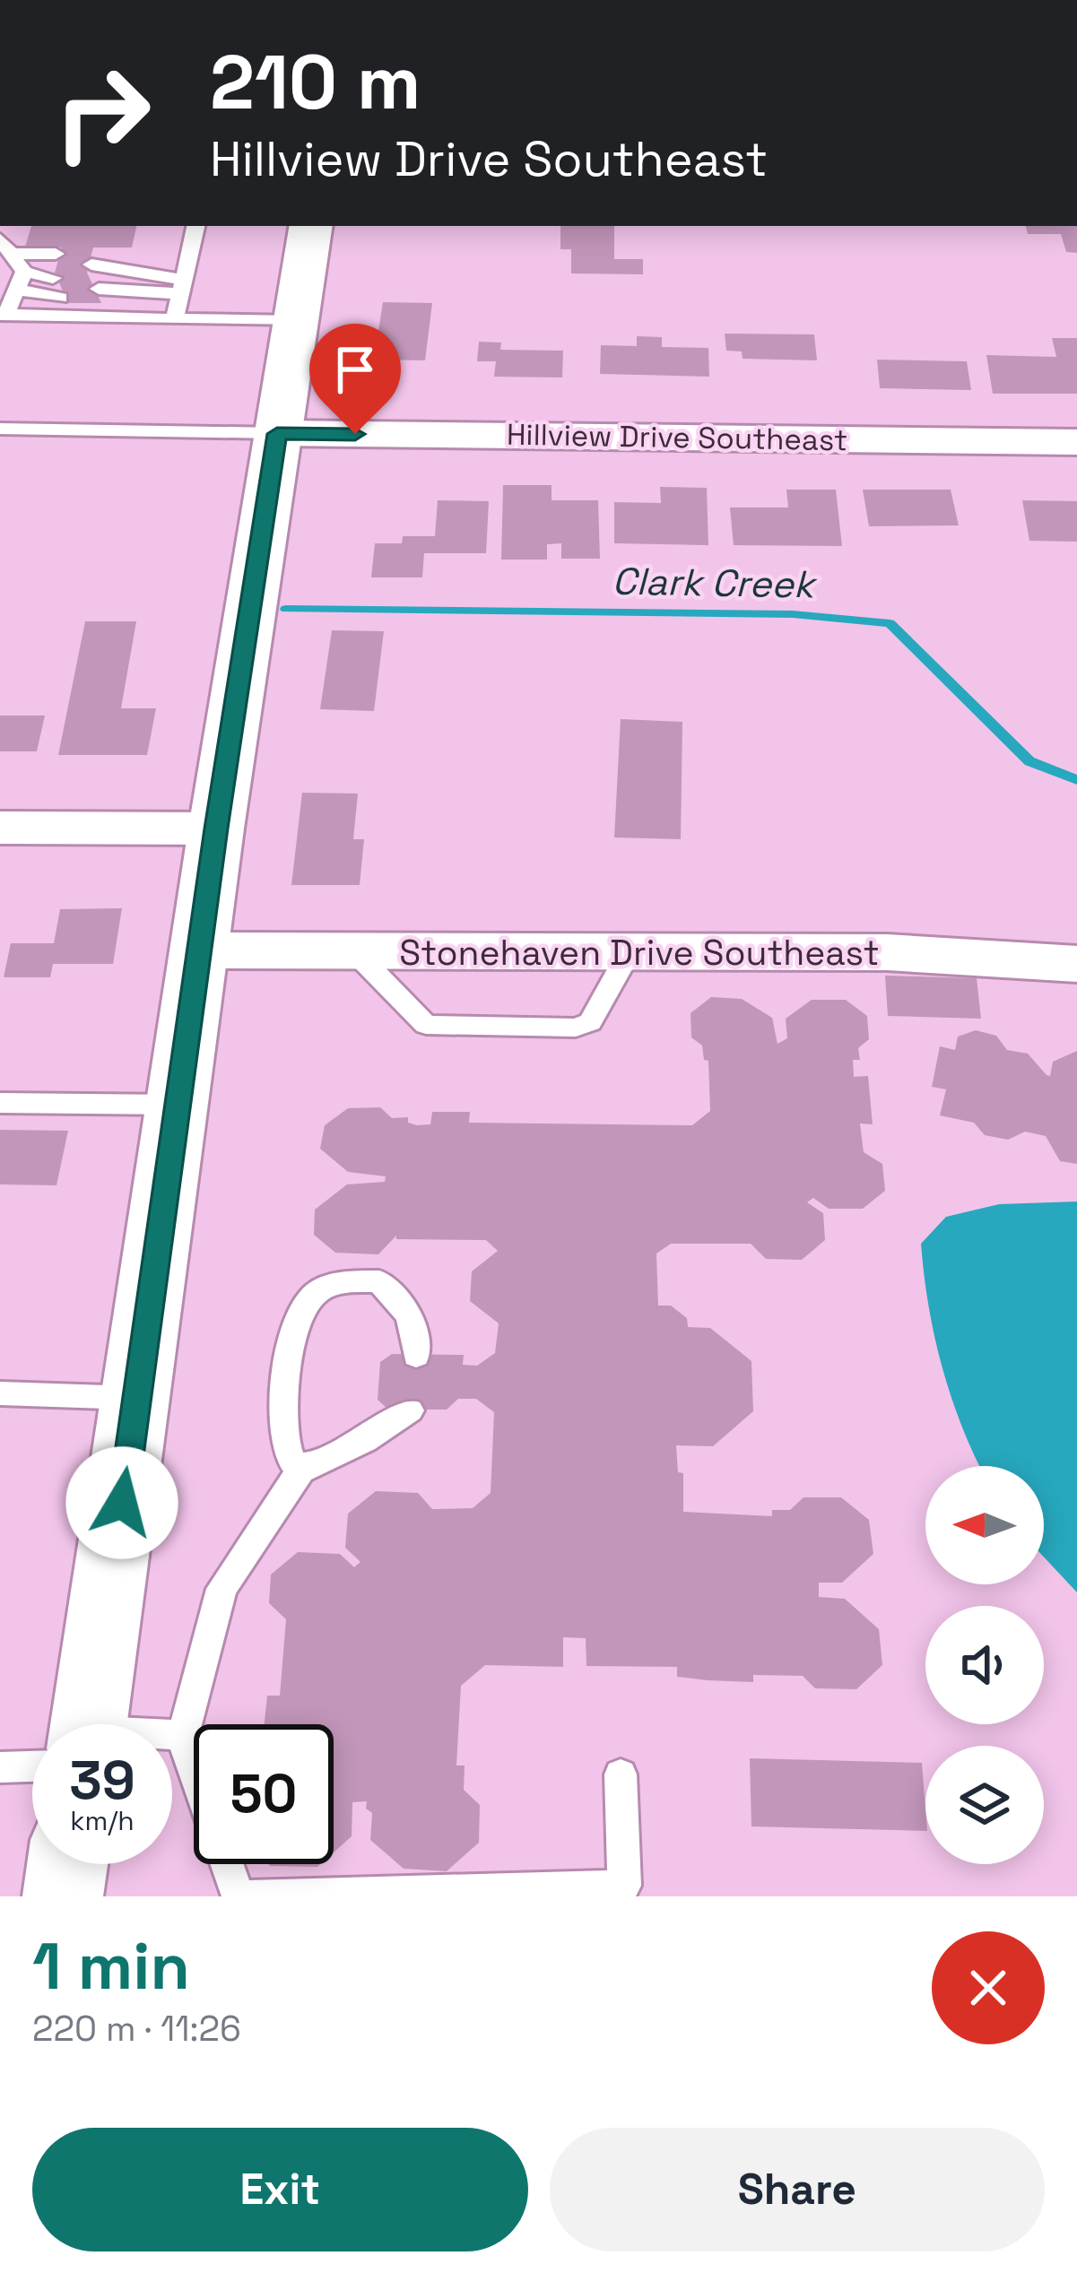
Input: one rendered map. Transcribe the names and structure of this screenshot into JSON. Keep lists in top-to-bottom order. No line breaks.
{"streets":{"street":["Hillview Drive Southeast","Stonehaven Drive Southeast"]},"water":["Clark Creek"],"north":"left","page":{"turn":["210 m","Hillview Drive Southeast"],"speed":"39 km/h","limit":"50","heading":["1 min","220 m · 11:26"],"buttons":["Exit","Share"]}}
